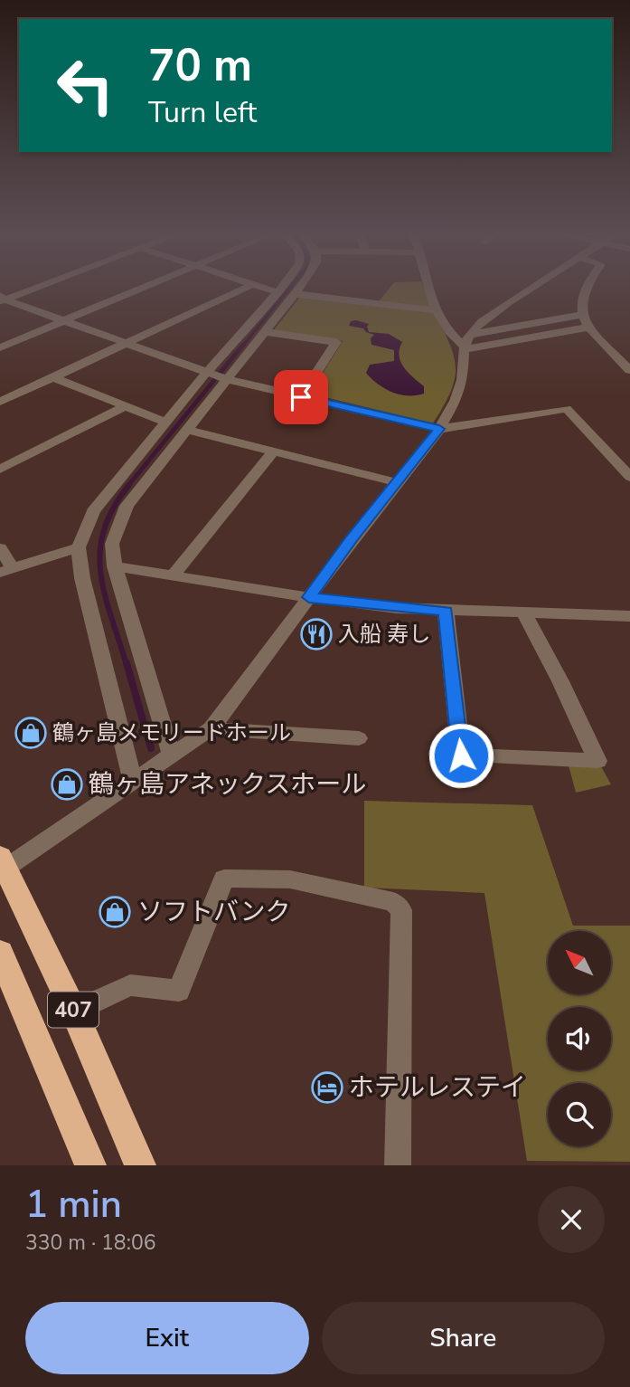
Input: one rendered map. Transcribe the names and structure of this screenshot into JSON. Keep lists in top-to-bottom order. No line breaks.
{"streets":{"highway":["407"]},"places":{"restaurant":["入船 寿し"],"shop":["鶴ヶ島メモリードホール","鶴ヶ島アネックスホール","ソフトバンク"],"hotel":["ホテルレステイ"]},"north":"top left","page":{"turn":["70 m","Turn left"],"heading":["1 min","330 m · 18:06"],"buttons":["Exit","Share"]}}
